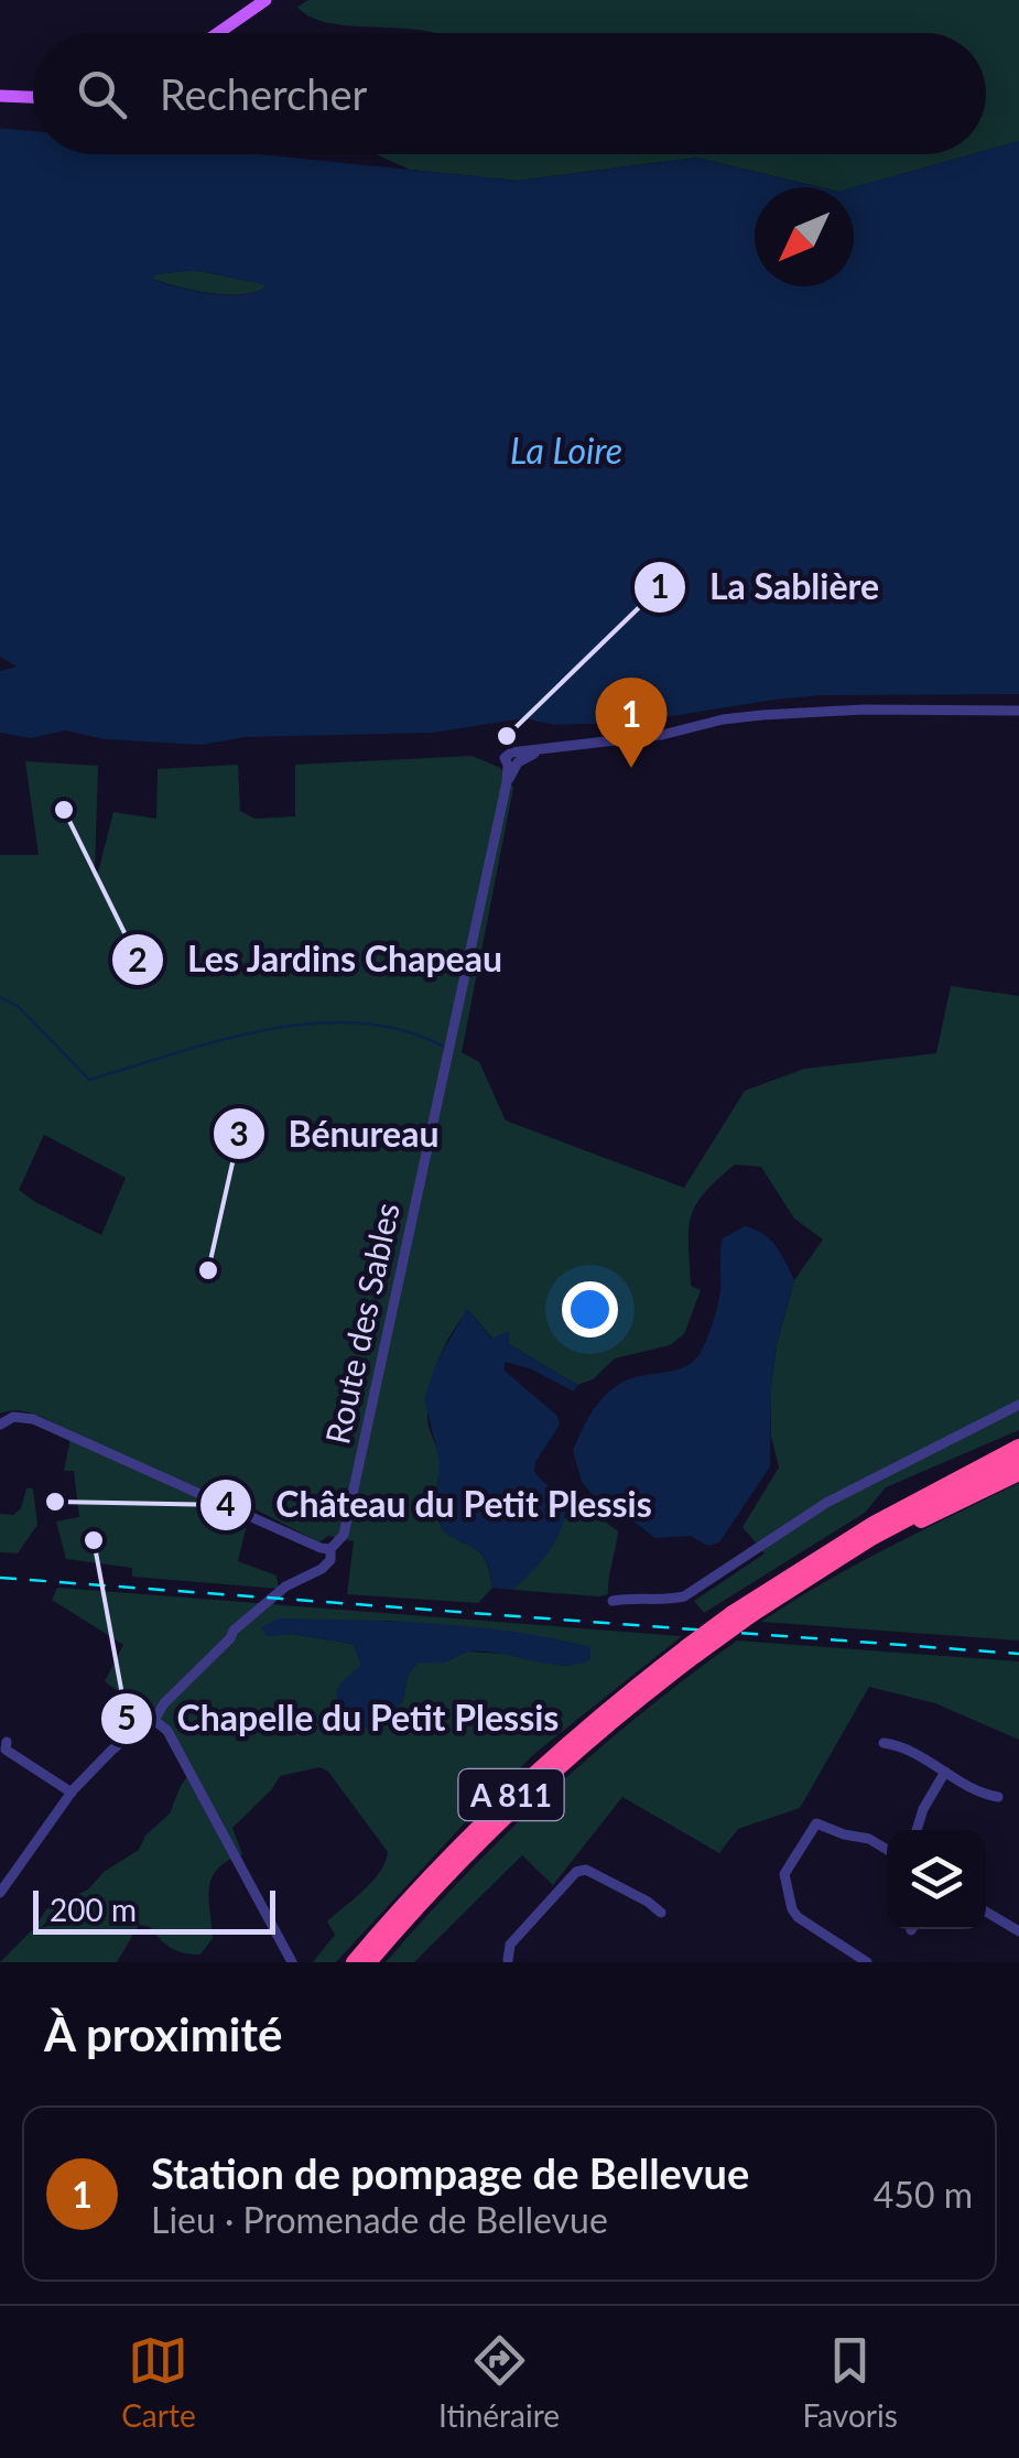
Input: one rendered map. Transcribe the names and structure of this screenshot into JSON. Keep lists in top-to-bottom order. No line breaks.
{"streets":{"highway":["A 811"],"street":["Route des Sables"]},"water":["La Loire"],"places":["La Sablière","Les Jardins Chapeau","Bénureau","Château du Petit Plessis","Chapelle du Petit Plessis"],"scale_bar":"200 m","north":"bottom left","page":{"search":"Rechercher","pins":"1","scale":"200 m","heading":"À proximité","list":[{"mark":"1","name":"Station de pompage de Bellevue","note":"Lieu · Promenade de Bellevue","value":"450 m"}],"nav":["Carte","Itinéraire","Favoris"]}}
